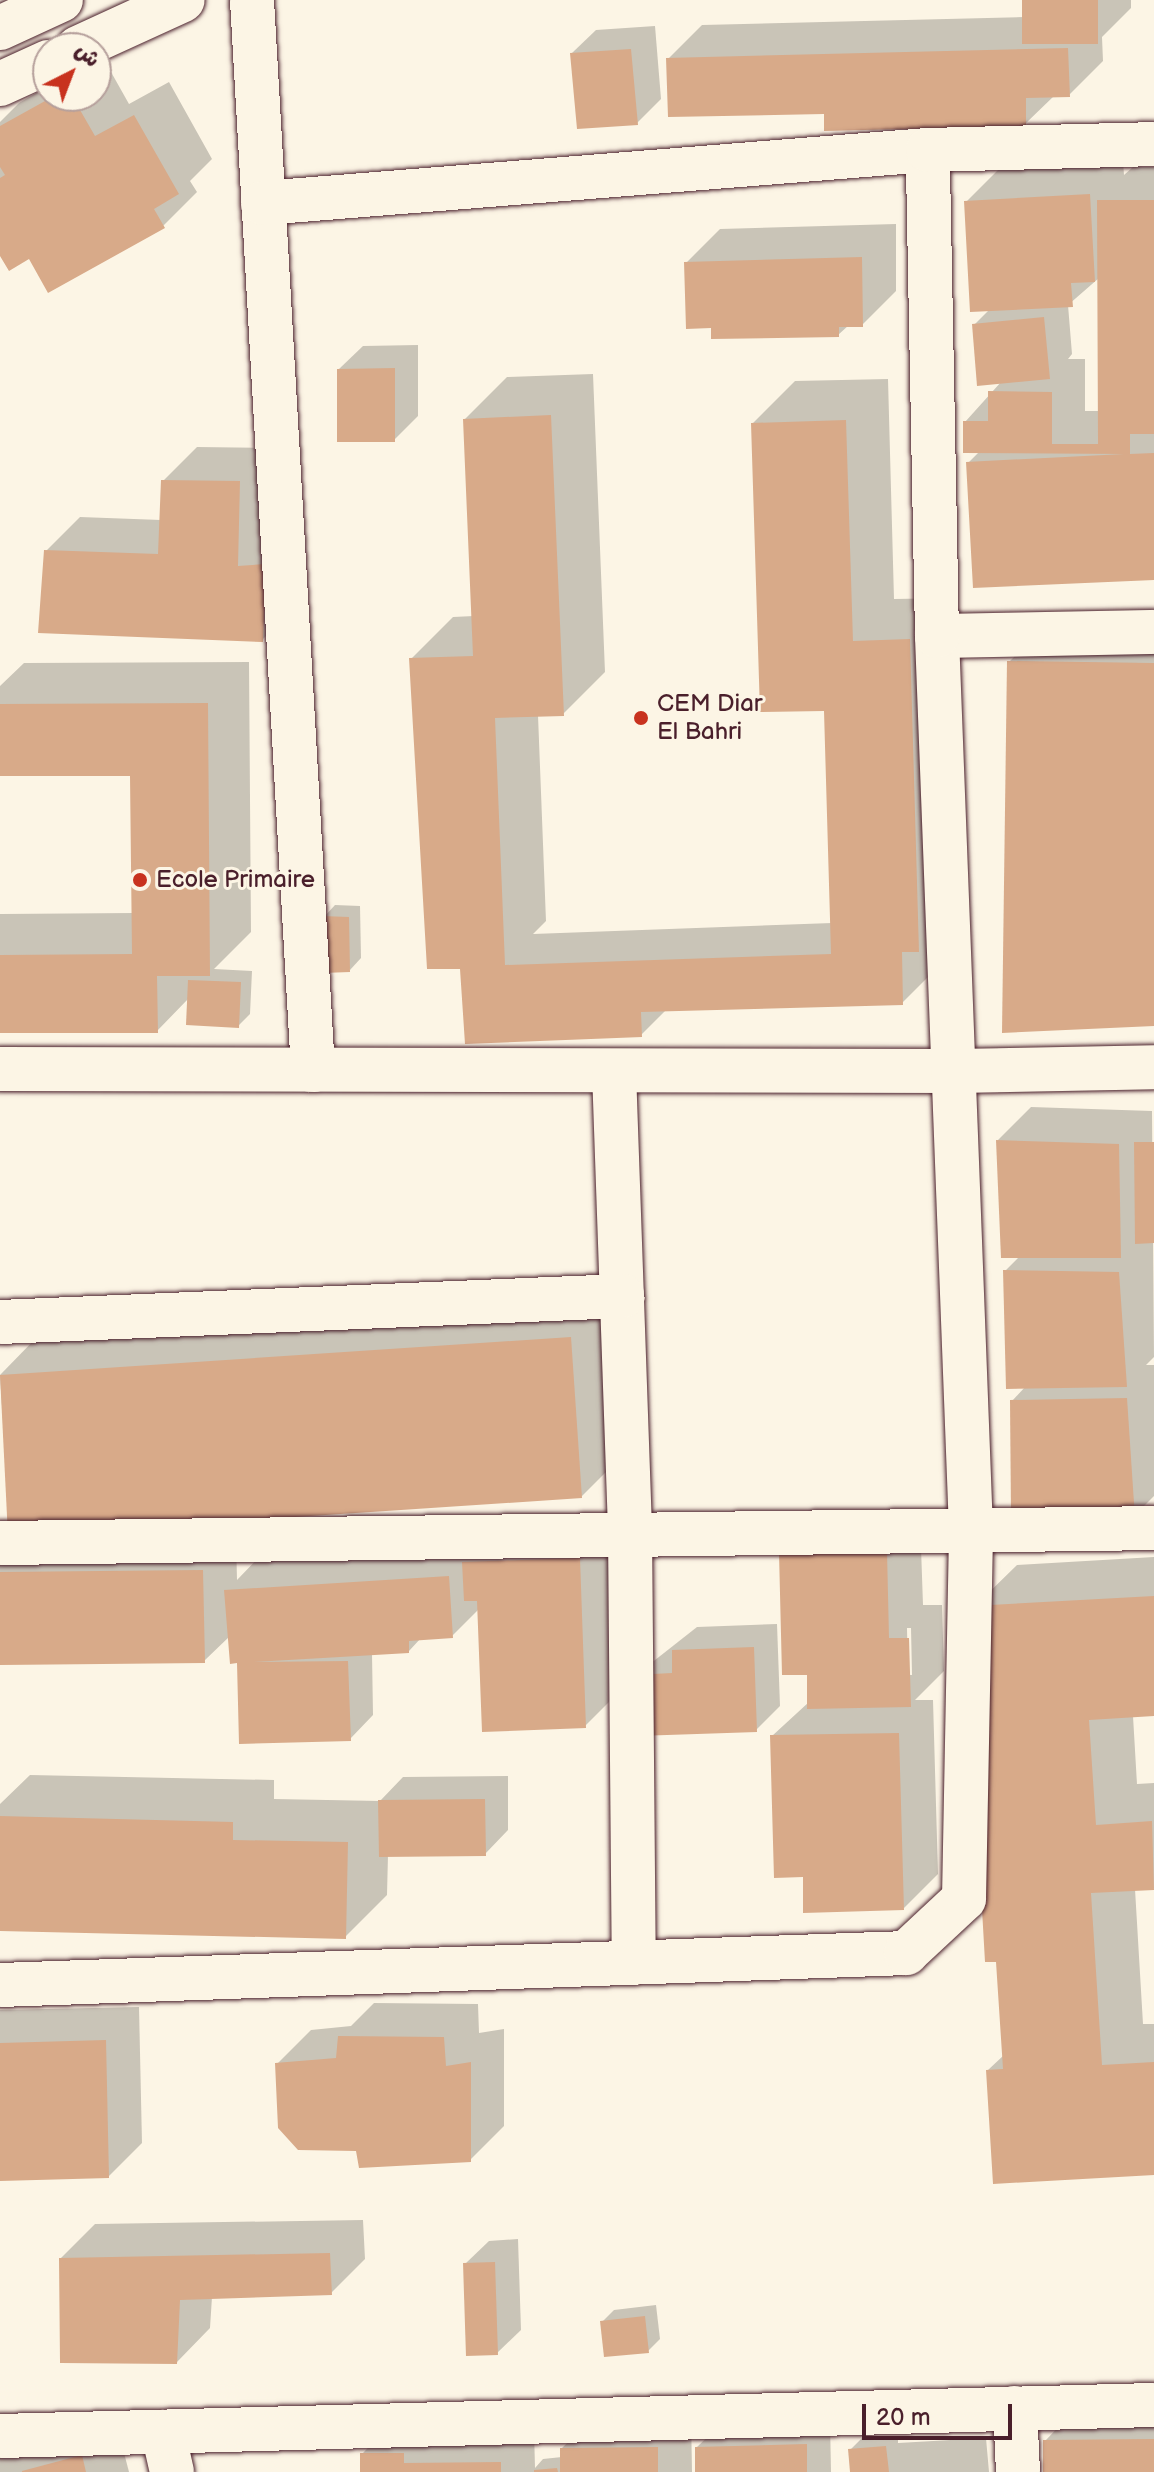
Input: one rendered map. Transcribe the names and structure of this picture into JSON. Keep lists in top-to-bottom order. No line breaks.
{"places":["CEM Diar El Bahri","Ecole Primaire"],"scale_bar":"20 m","north":"top right"}
